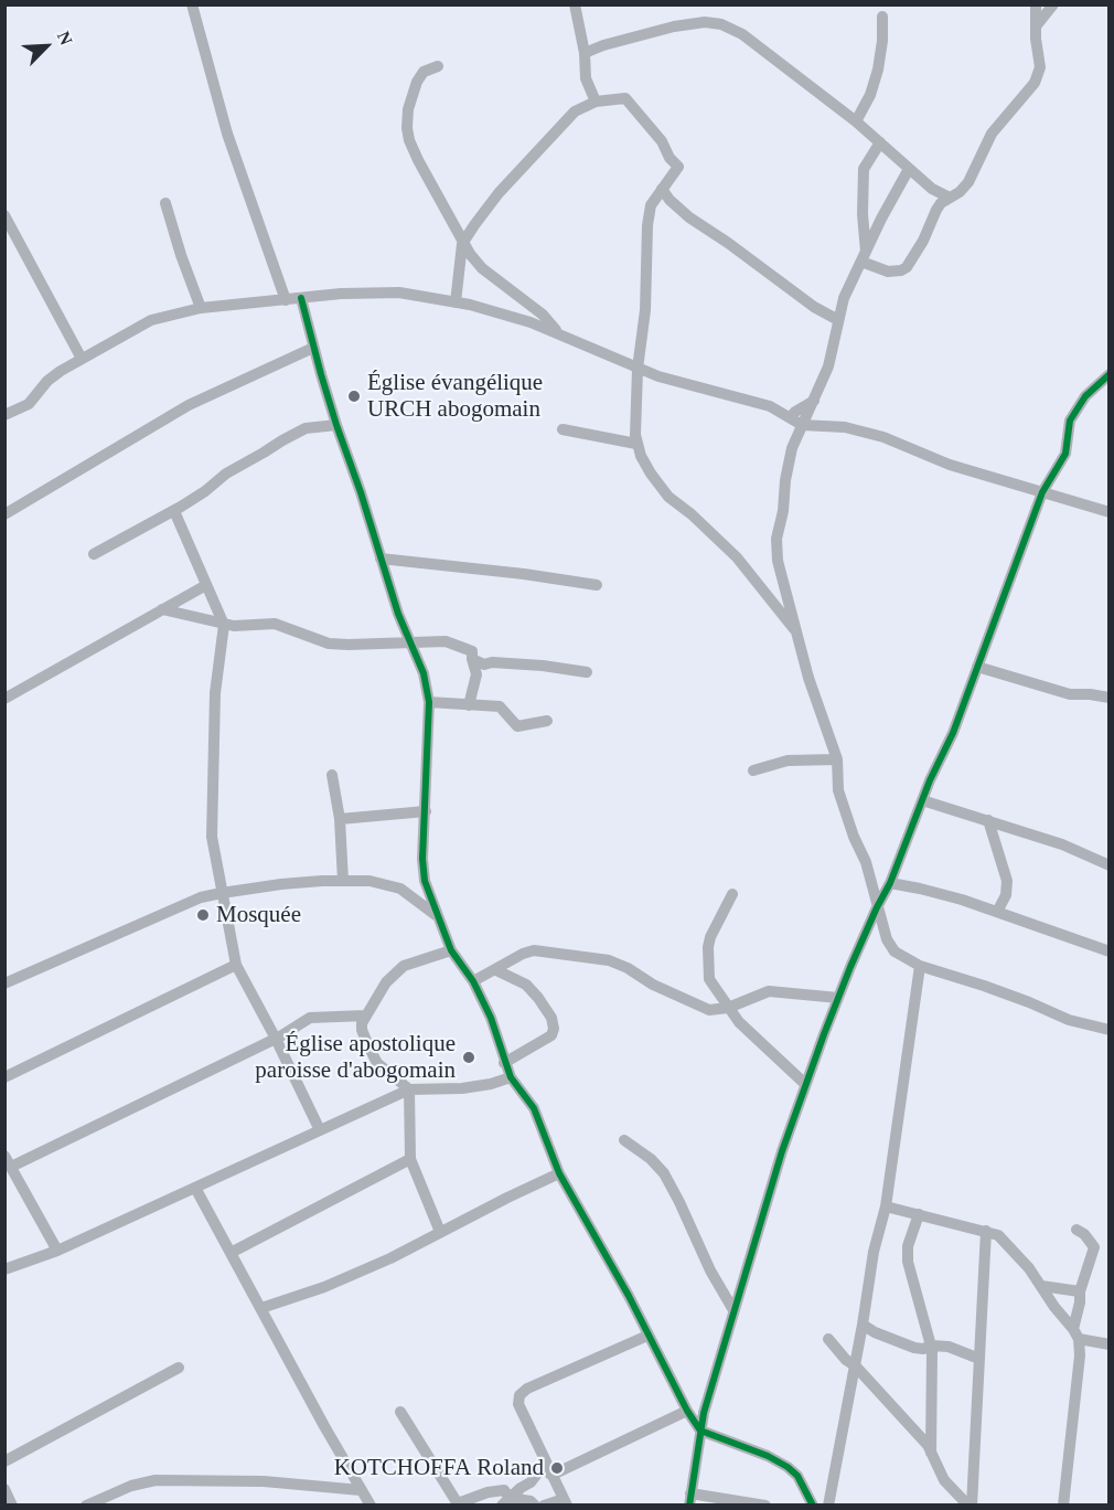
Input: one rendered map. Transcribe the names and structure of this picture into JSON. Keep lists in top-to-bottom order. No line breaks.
{"places":["Église évangélique URCH abogomain","Mosquée","Église apostolique paroisse d'abogomain","KOTCHOFFA Roland"],"north":"top right"}
